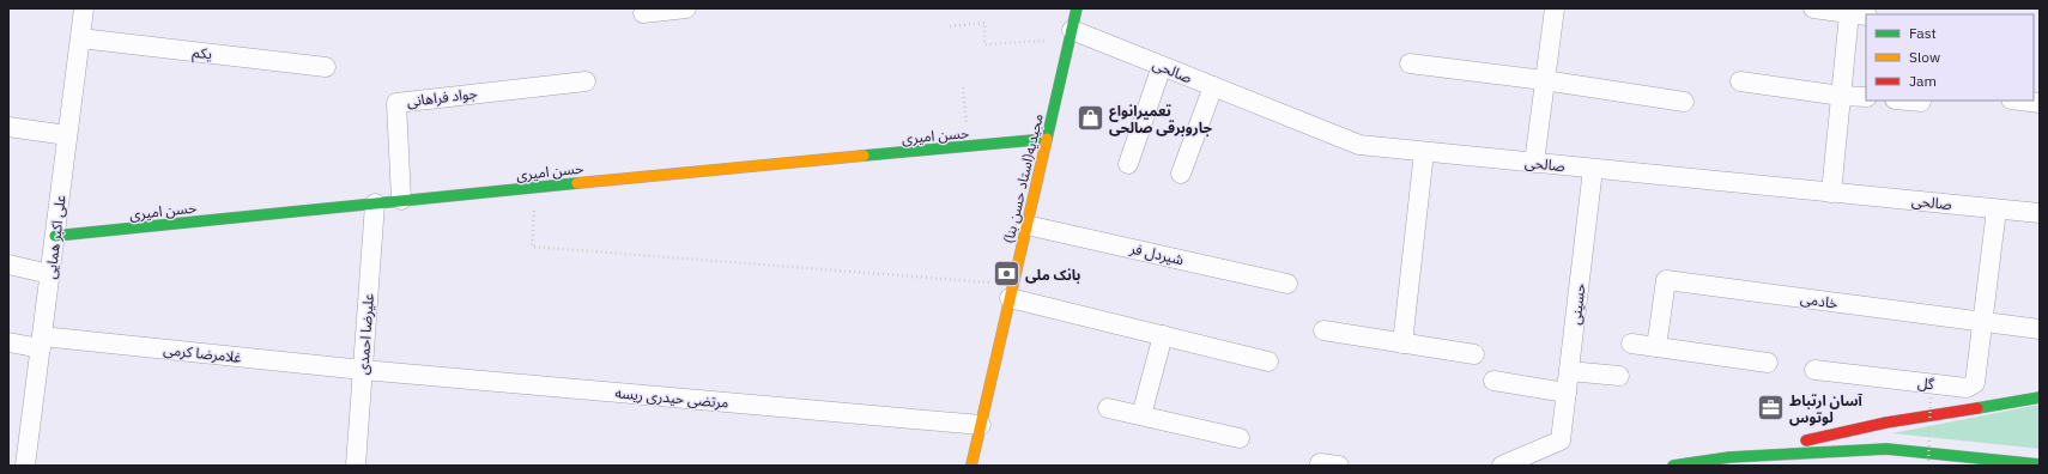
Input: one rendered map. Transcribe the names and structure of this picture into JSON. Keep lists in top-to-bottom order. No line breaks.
{"streets":{"main road":["حسن امیری","مجیدیه(استاد حسن بنا)"],"street":["یکم","صالحی","جواد فراهانی","علی اکبر همایی","شیردل فر","خادمی","حسینی","علیرضا احمدی","غلامرضا کرمی","گل","مرتضی حیدری ریسه"]},"crossings":[["یکم","علی اکبر همایی"],["صالحی","مجیدیه(استاد حسن بنا)"],["صالحی","حسینی"],["جواد فراهانی","حسن امیری"],["حسن امیری","مجیدیه(استاد حسن بنا)"],["حسن امیری","علی اکبر همایی"],["حسن امیری","علیرضا احمدی"],["مجیدیه(استاد حسن بنا)","شیردل فر"],["مجیدیه(استاد حسن بنا)","مرتضی حیدری ریسه"],["علی اکبر همایی","غلامرضا کرمی"],["خادمی","گل"],["علیرضا احمدی","غلامرضا کرمی"],["علیرضا احمدی","مرتضی حیدری ریسه"],["غلامرضا کرمی","مرتضی حیدری ریسه"]],"places":{"shop":["تعمیرانواع جاروبرقی صالحی"],"bank":["بانک ملی"],"office":["آسان ارتباط لوتوس"]},"legend":["Fast","Slow","Jam"]}
